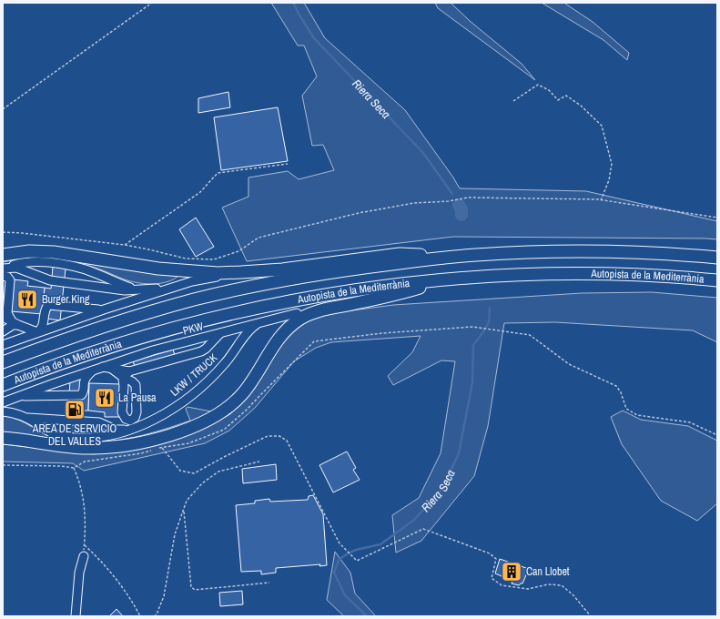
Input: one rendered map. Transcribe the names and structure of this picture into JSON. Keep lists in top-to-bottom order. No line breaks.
{"streets":{"highway":["Autopista de la Mediterrània"],"street":["PKW","LKW / TRUCK"]},"crossings":[["PKW","LKW / TRUCK"]],"water":["Riera Seca"],"places":{"restaurant":["Burger King","La Pausa"],"fuel station":["AREA DE SERVICIO DEL VALLES"],"building":["Can Llobet"]}}
